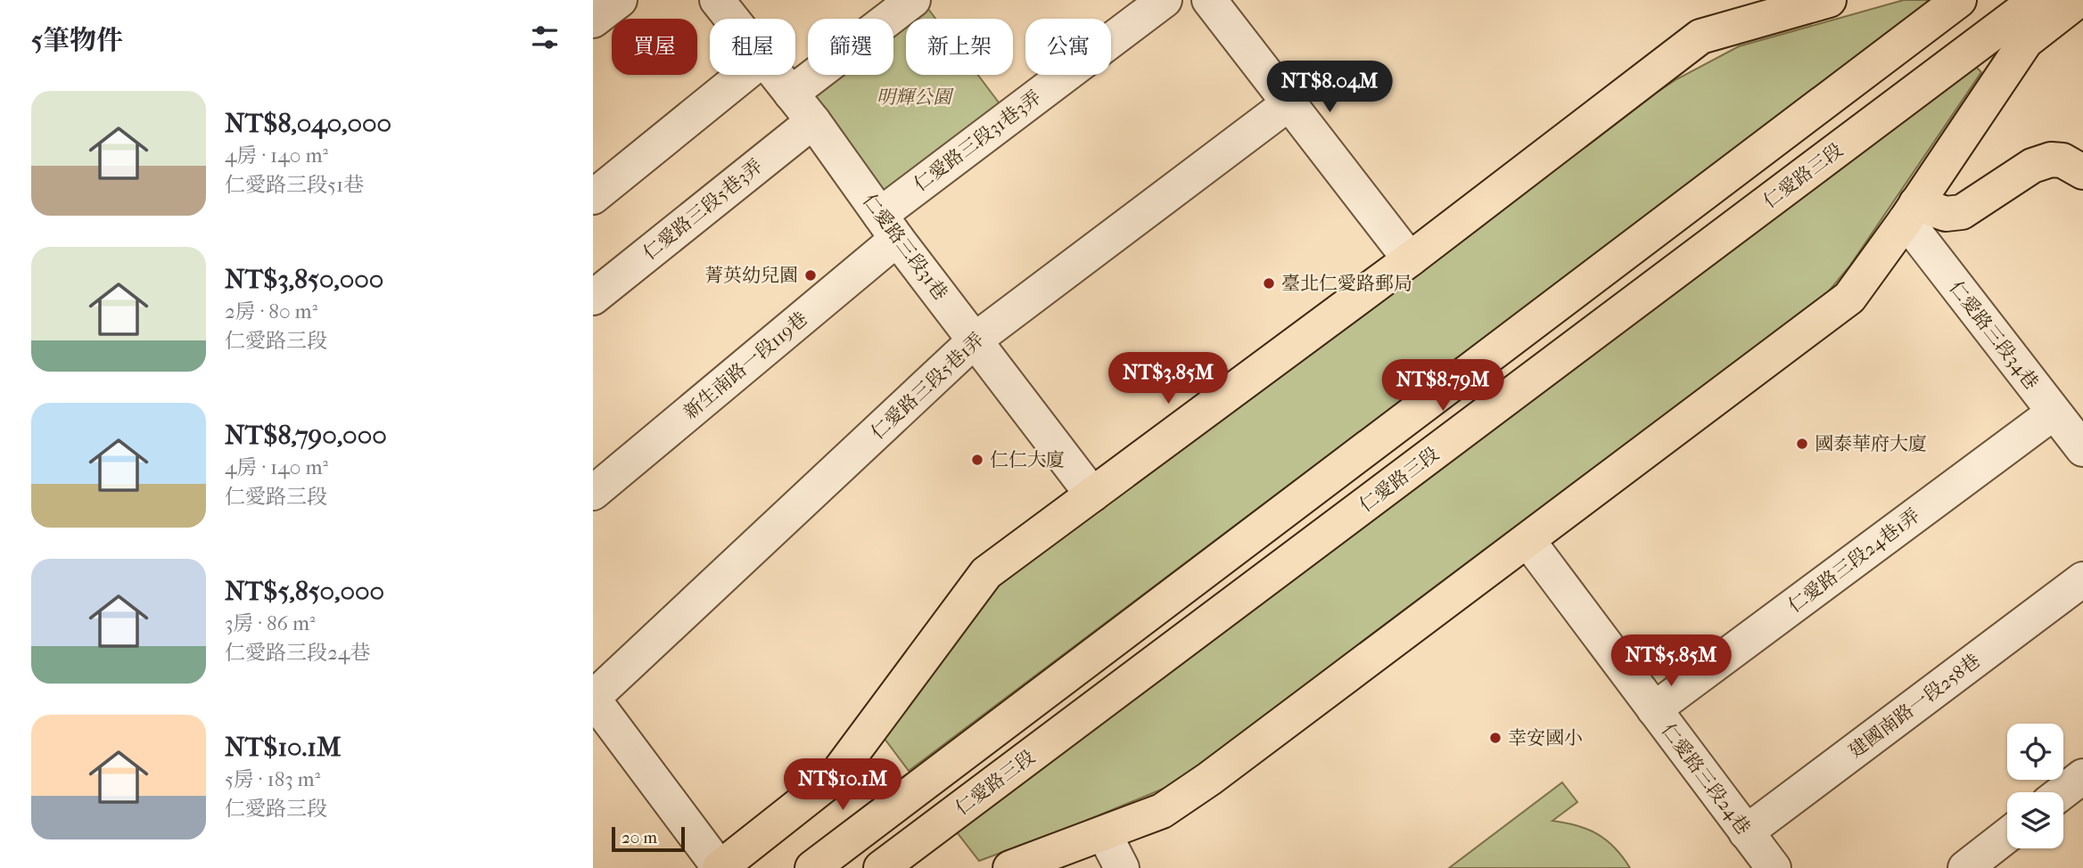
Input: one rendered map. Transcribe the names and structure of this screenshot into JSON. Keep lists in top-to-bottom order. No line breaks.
{"streets":{"main road":["仁愛路三段"],"street":["仁愛路三段31巷3弄","仁愛路三段5巷3弄","仁愛路三段31巷","仁愛路三段34巷","新生南路一段119巷","仁愛路三段5巷1弄","仁愛路三段24巷1弄","建國南路一段258巷","仁愛路三段24巷"]},"crossings":[["仁愛路三段31巷3弄","仁愛路三段31巷"],["仁愛路三段31巷3弄","新生南路一段119巷"],["仁愛路三段5巷3弄","仁愛路三段31巷"],["仁愛路三段31巷","新生南路一段119巷"],["仁愛路三段31巷","仁愛路三段5巷1弄"],["仁愛路三段34巷","仁愛路三段24巷1弄"],["仁愛路三段24巷1弄","仁愛路三段24巷"],["建國南路一段258巷","仁愛路三段24巷"]],"parks":["明輝公園"],"places":["菁英幼兒園","臺北仁愛路郵局","國泰華府大廈","仁仁大廈","幸安國小"],"scale_bar":"20 m","page":{"heading":"5筆物件","chip":["買屋","租屋","篩選","新上架","公寓"],"price":["NT$8.04M","NT$3.85M","NT$8.79M","NT$5.85M","NT$10.1M"],"list":[{"name":"NT$8,040,000","note":"4房 · 140 m² · 仁愛路三段51巷"},{"name":"NT$3,850,000","note":"2房 · 80 m² · 仁愛路三段"},{"name":"NT$8,790,000","note":"4房 · 140 m² · 仁愛路三段"},{"name":"NT$5,850,000","note":"3房 · 86 m² · 仁愛路三段24巷"},{"name":"NT$10.1M","note":"5房 · 183 m² · 仁愛路三段"}],"scale":"20 m"}}
